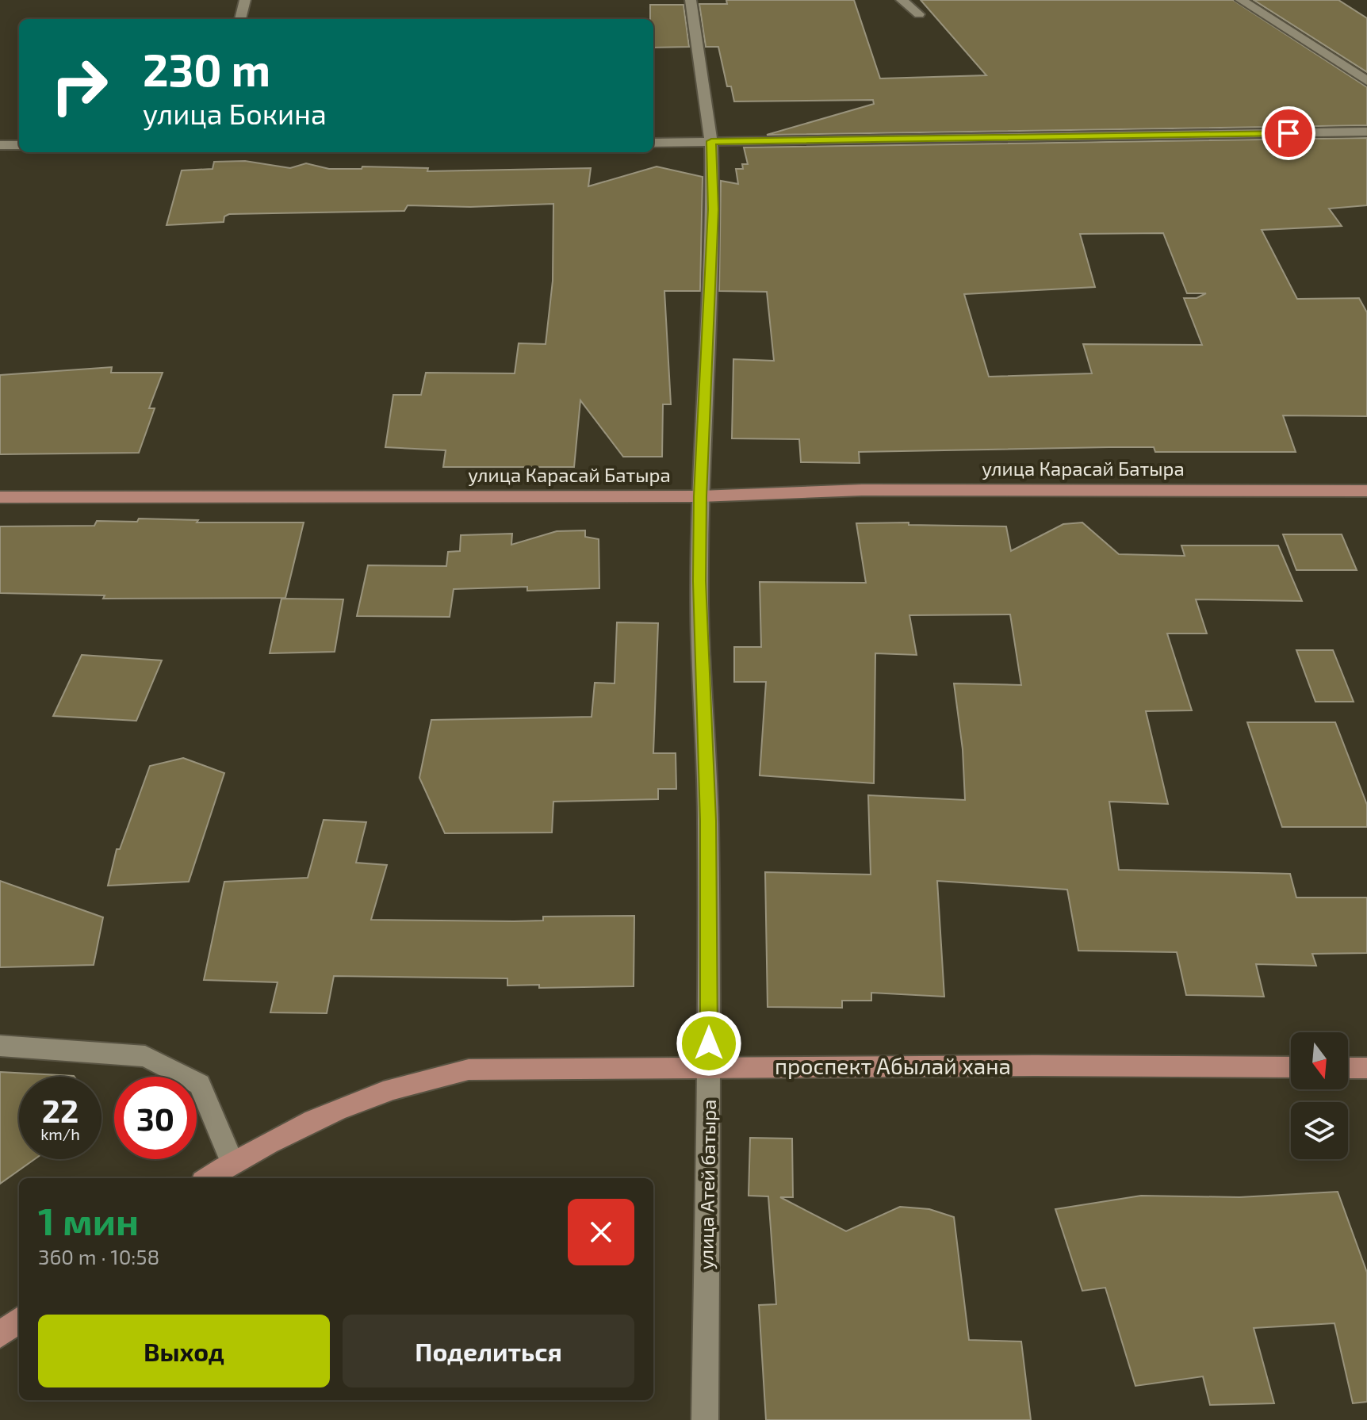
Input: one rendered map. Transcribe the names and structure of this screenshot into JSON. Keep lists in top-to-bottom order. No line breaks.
{"streets":{"main road":["улица Карасай Батыра","проспект Абылай хана"],"street":["улица Атей батыра"]},"crossings":[["улица Карасай Батыра","улица Атей батыра"],["проспект Абылай хана","улица Атей батыра"]],"north":"bottom","page":{"turn":["230 m","улица Бокина"],"speed":"22 km/h","limit":"30","heading":["1 мин","360 m · 10:58"],"buttons":["Выход","Поделиться"]}}
